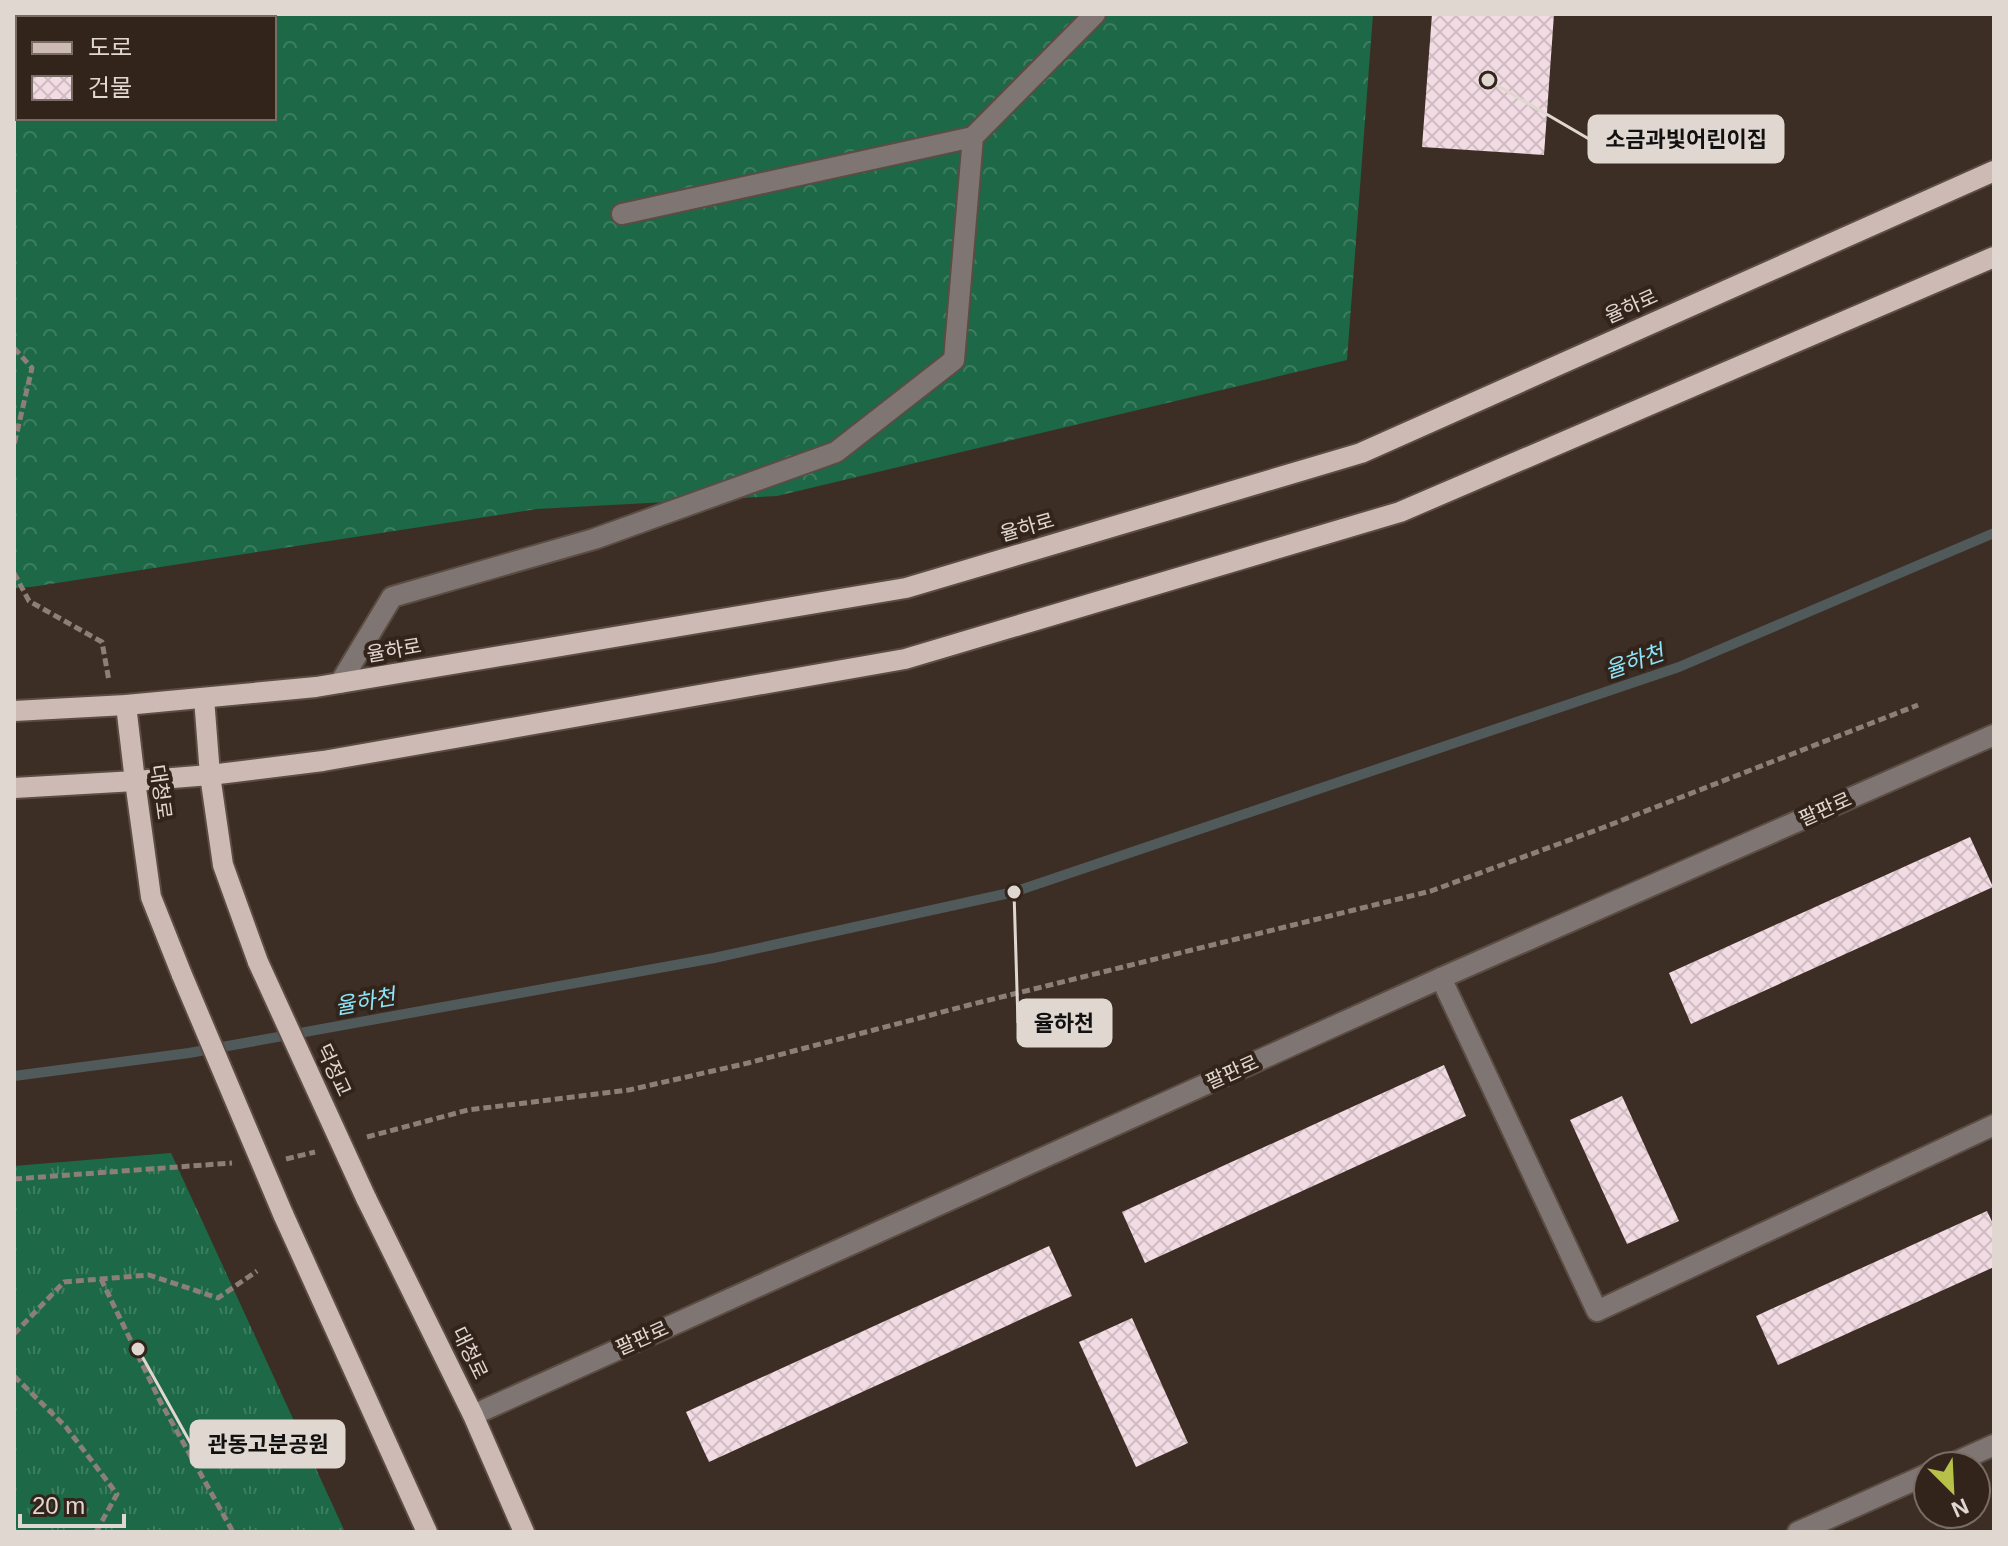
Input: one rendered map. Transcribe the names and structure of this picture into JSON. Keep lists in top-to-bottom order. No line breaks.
{"streets":{"main road":["율하로","대청로","덕정교"],"street":["팔판로"]},"crossings":[["율하로","대청로"],["대청로","팔판로"],["대청로","덕정교"]],"water":["율하천"],"places":["소금과빛어린이집","율하천","관동고분공원"],"legend":["도로","건물"],"scale_bar":"20 m","north":"bottom right"}
